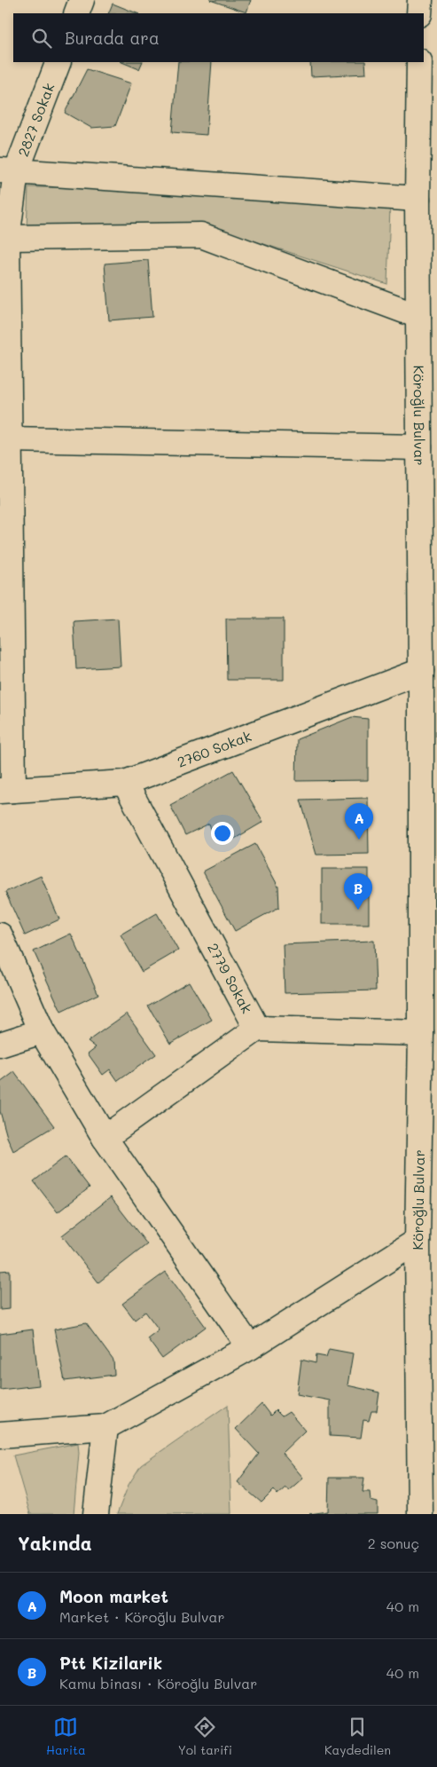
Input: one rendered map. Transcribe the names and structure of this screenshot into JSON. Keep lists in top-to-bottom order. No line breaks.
{"streets":{"street":["2827 Sokak","Köroğlu Bulvar","2760 Sokak","2779 Sokak"]},"crossings":[["2827 Sokak","2760 Sokak"],["Köroğlu Bulvar","2760 Sokak"],["Köroğlu Bulvar","2779 Sokak"],["2760 Sokak","2779 Sokak"]],"page":{"search":"Burada ara","pins":["A","B"],"heading":["Yakında","2 sonuç"],"list":[{"mark":"A","name":"Moon market","note":"Market · Köroğlu Bulvar","value":"40 m"},{"mark":"B","name":"Ptt Kizilarik","note":"Kamu binası · Köroğlu Bulvar","value":"40 m"}],"nav":["Harita","Yol tarifi","Kaydedilen"]}}
